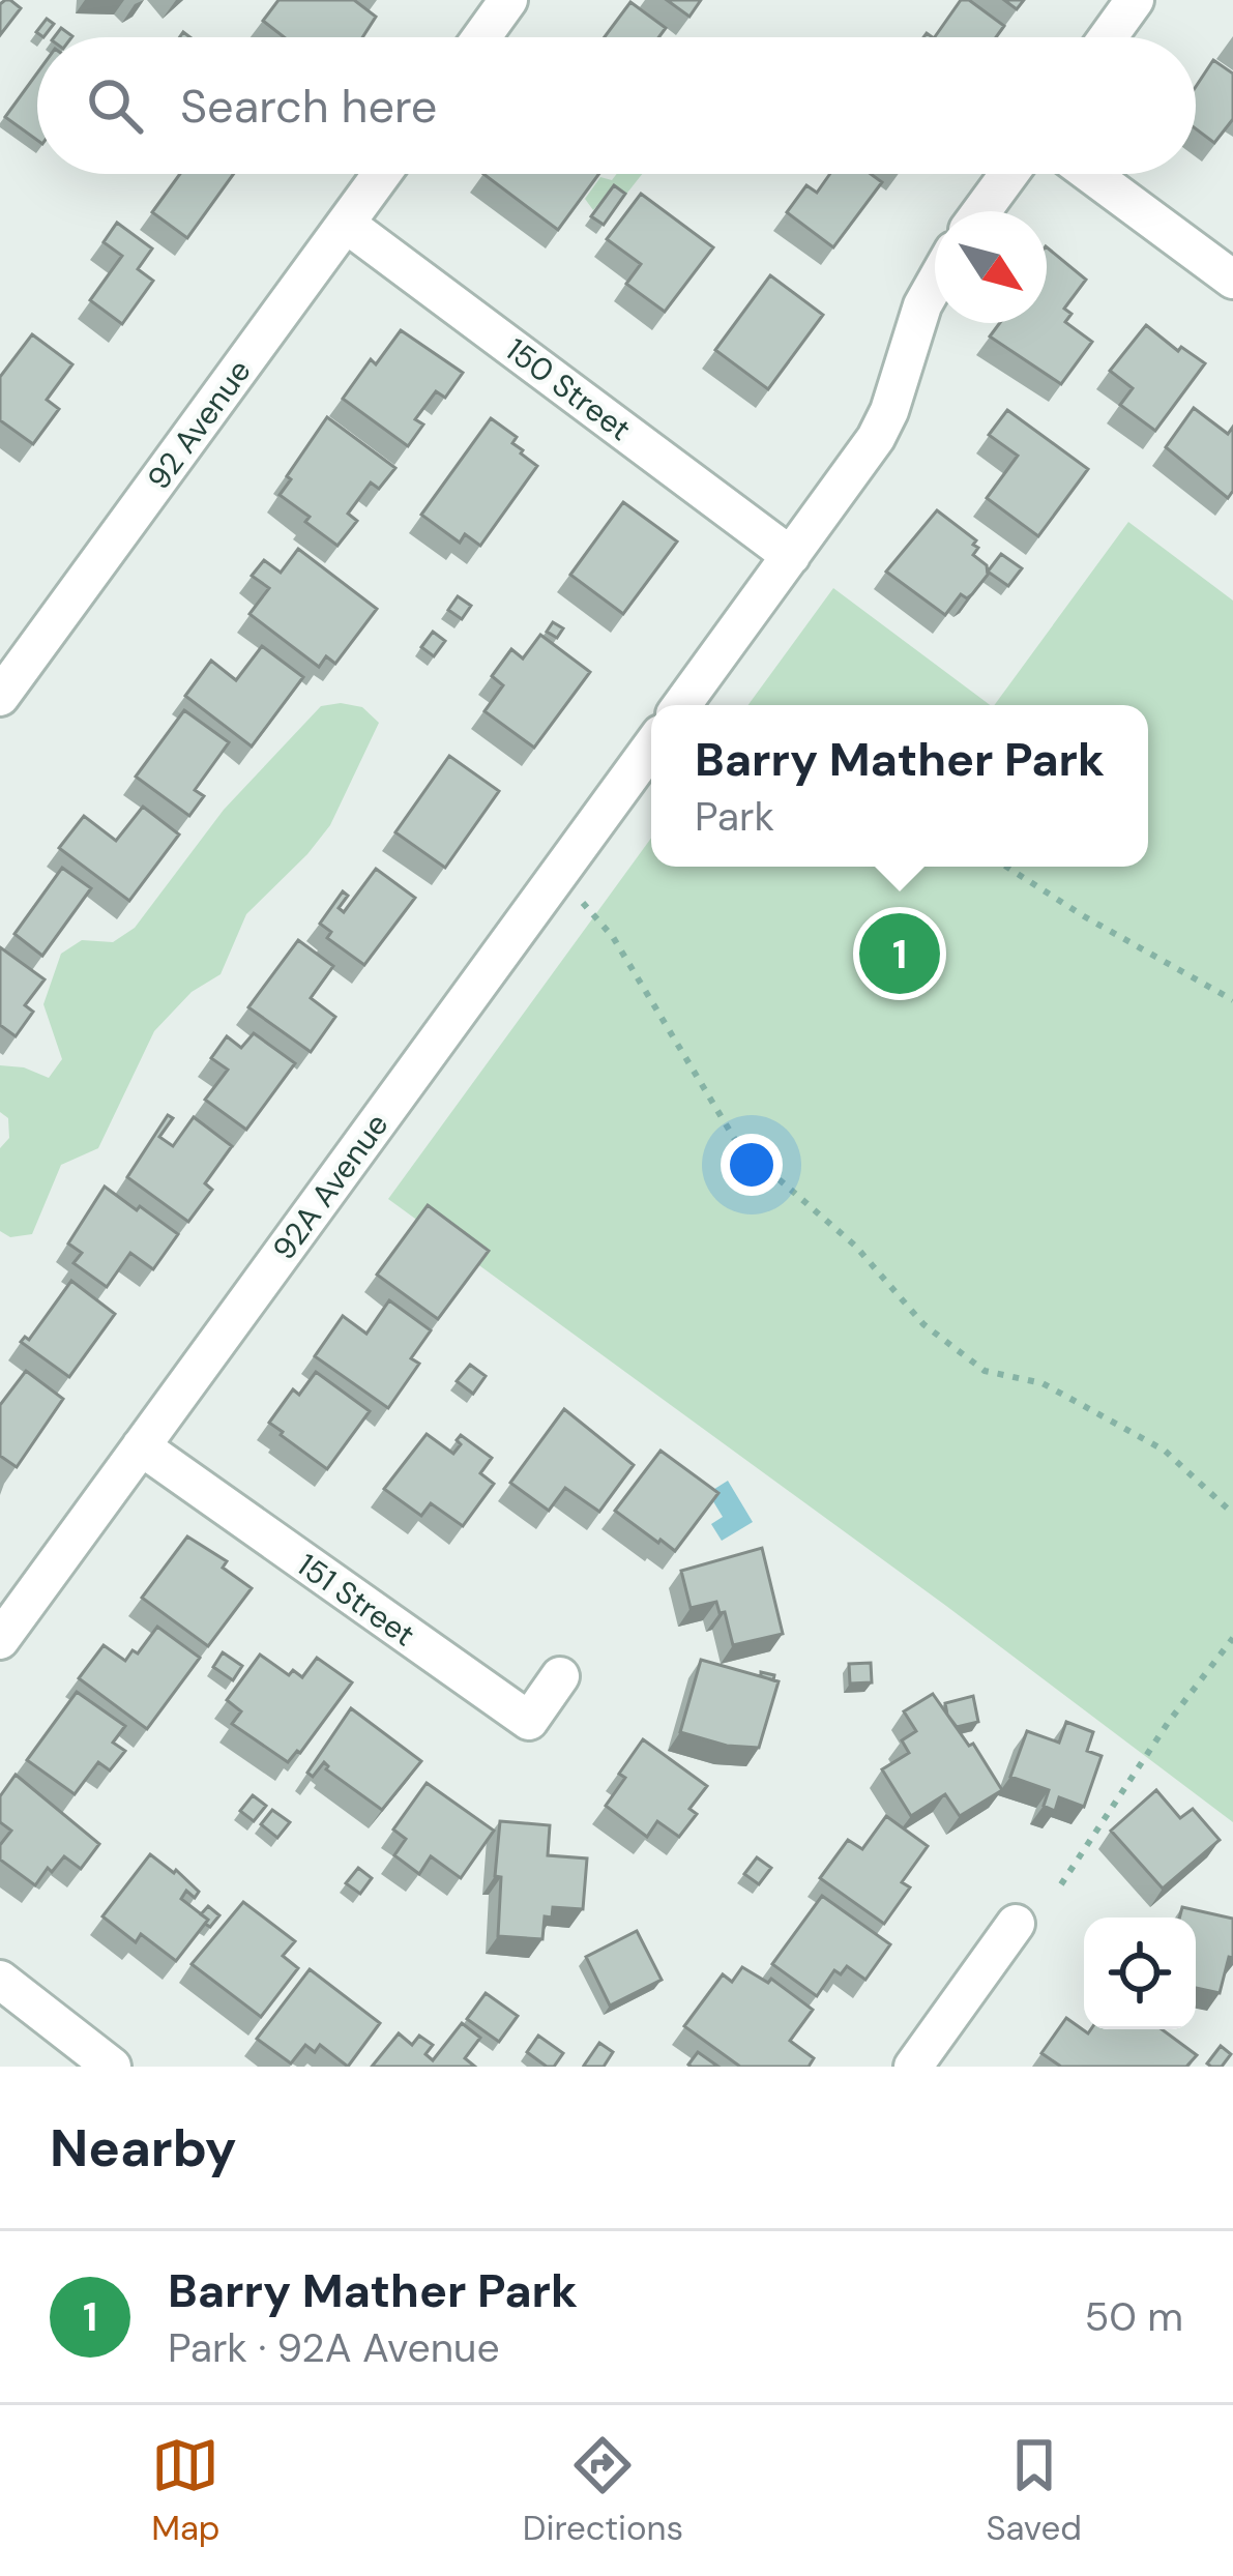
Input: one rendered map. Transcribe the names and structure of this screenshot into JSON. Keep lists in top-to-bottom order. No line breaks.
{"streets":{"street":["150 Street","92 Avenue","92A Avenue","151 Street"]},"crossings":[["150 Street","92 Avenue"],["92A Avenue","151 Street"]],"north":"bottom right","page":{"search":"Search here","popup":["Barry Mather Park","Park"],"pins":"1","heading":"Nearby","list":[{"mark":"1","name":"Barry Mather Park","note":"Park · 92A Avenue","value":"50 m"}],"nav":["Map","Directions","Saved"]}}
